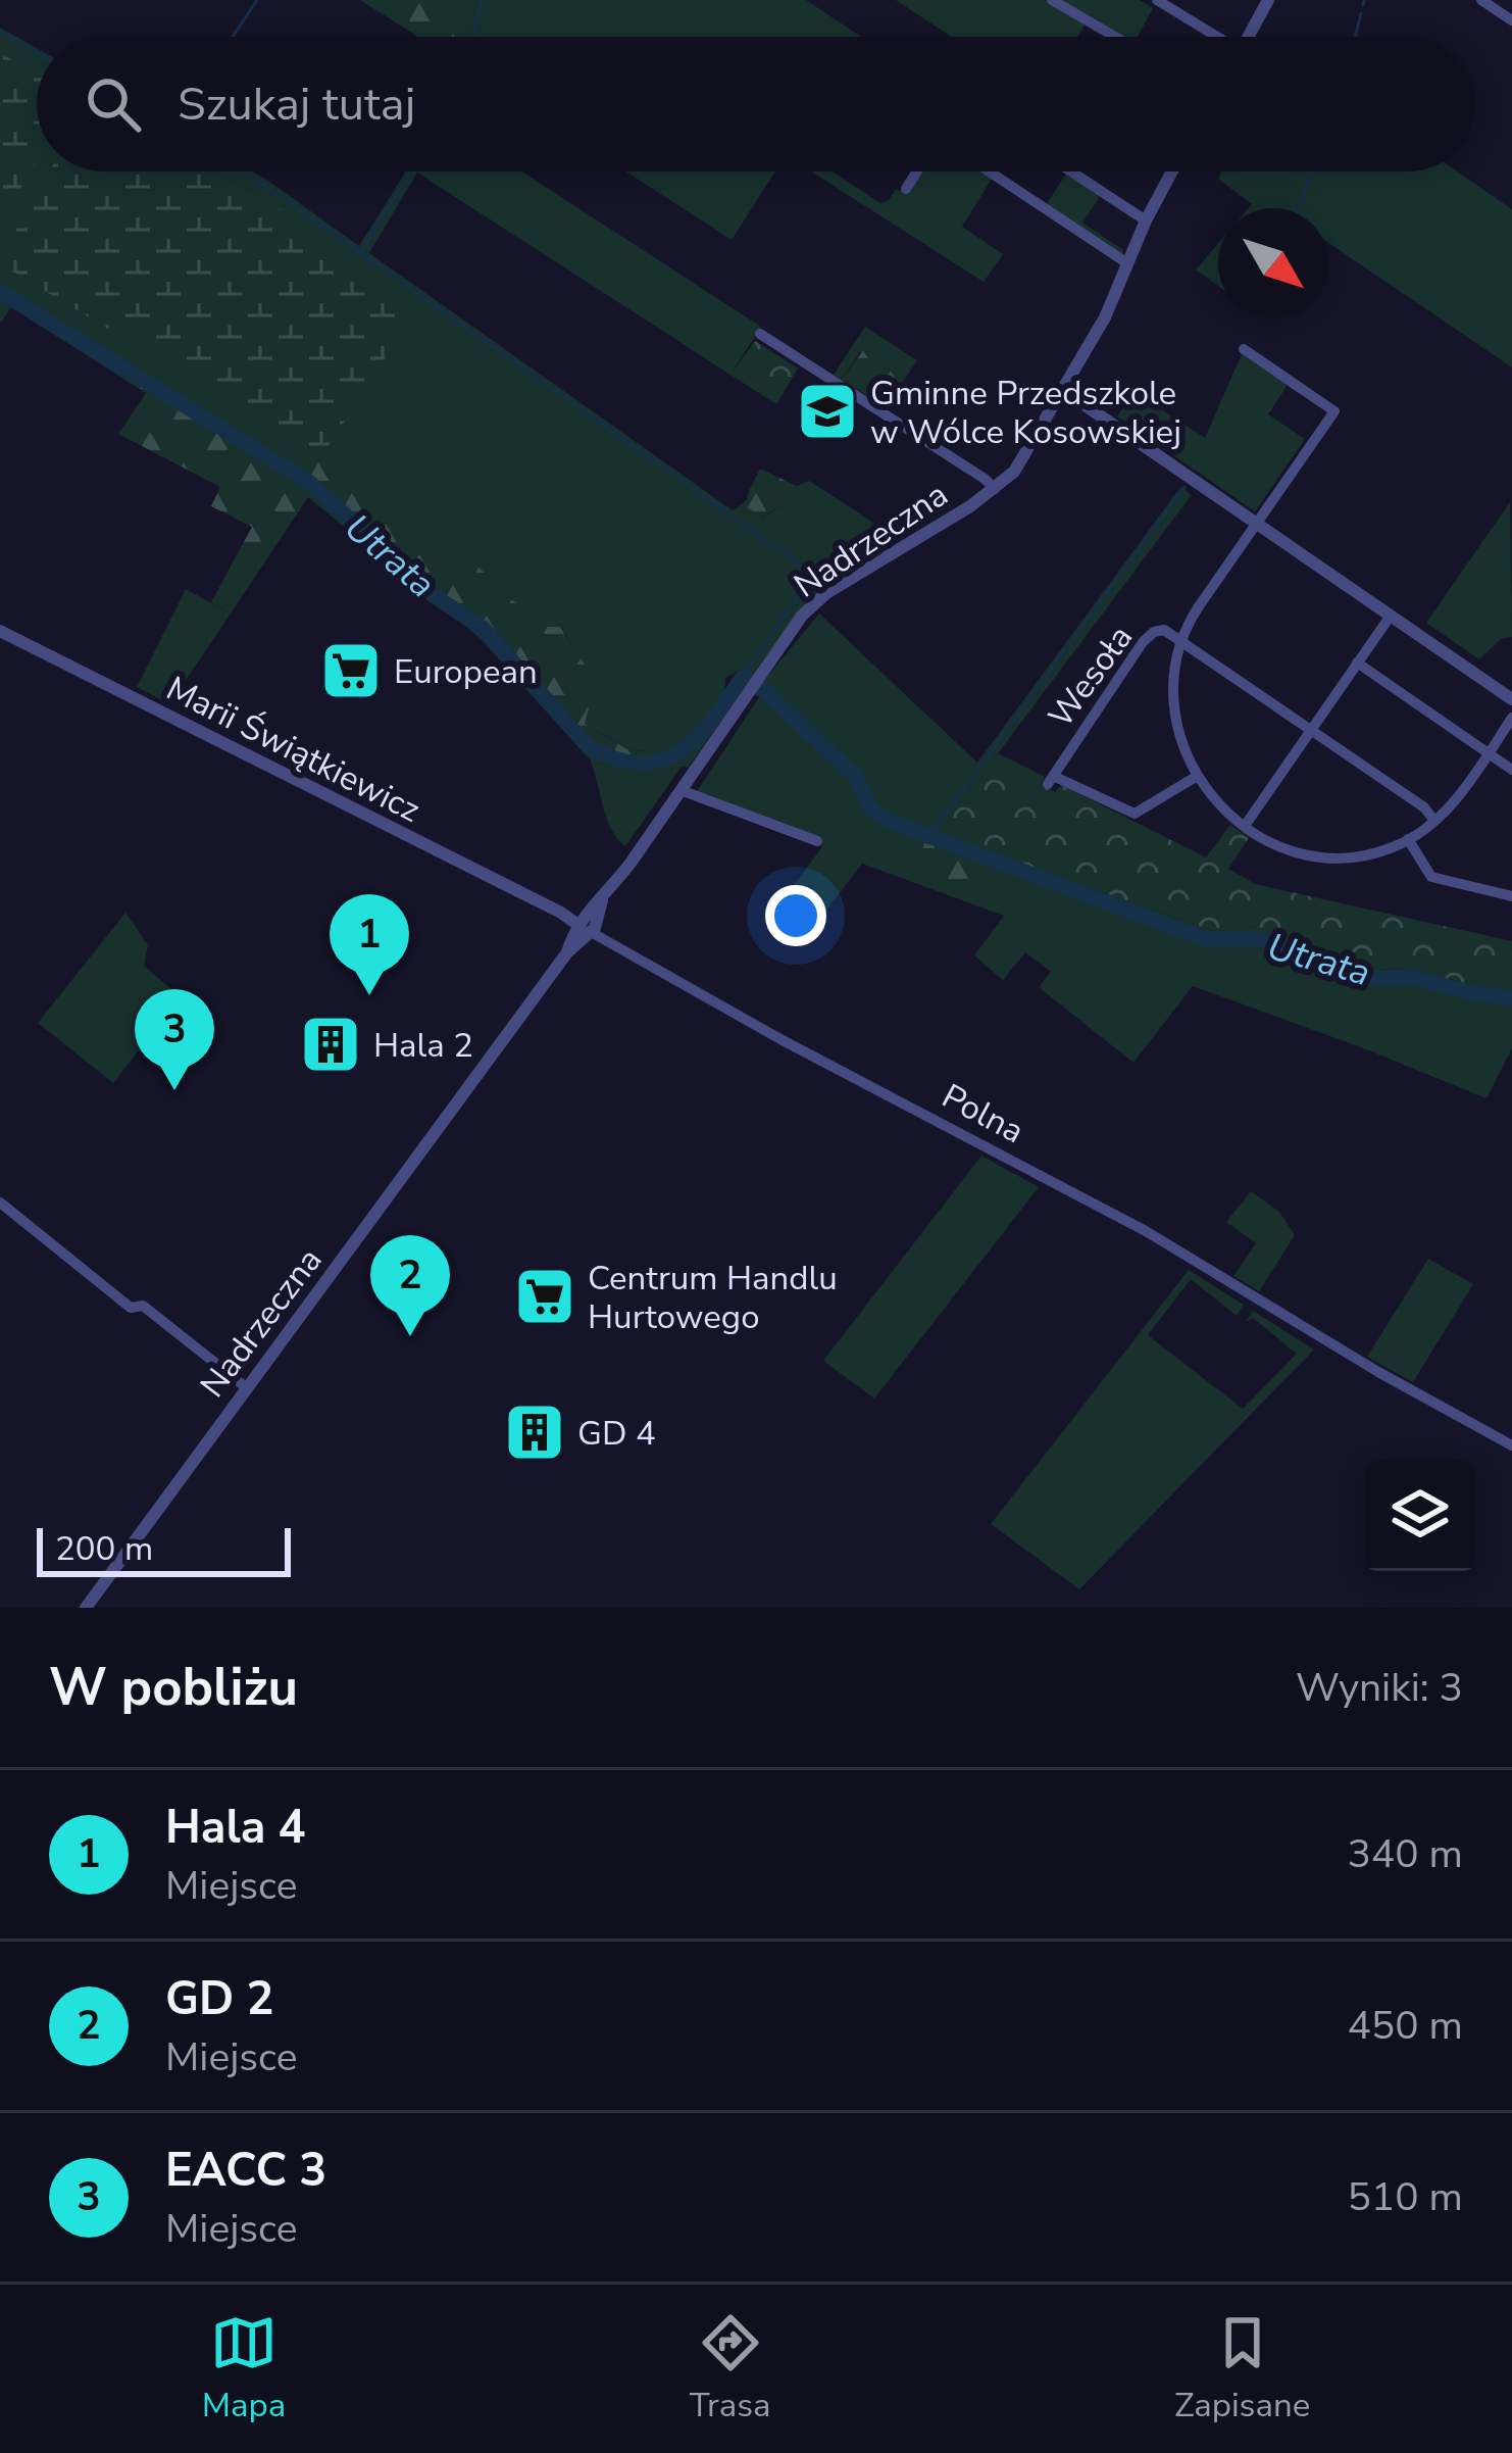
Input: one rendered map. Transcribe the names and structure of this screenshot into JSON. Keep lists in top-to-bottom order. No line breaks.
{"streets":{"street":["Nadrzeczna","Wesoła","Marii Świątkiewicz","Polna"]},"crossings":[["Nadrzeczna","Marii Świątkiewicz"],["Nadrzeczna","Polna"],["Marii Świątkiewicz","Polna"]],"water":["Utrata"],"places":{"school or university":["Gminne Przedszkole w Wólce Kosowskiej"],"supermarket":["European","Centrum Handlu Hurtowego"],"building":["Hala 2","GD 4"]},"scale_bar":"200 m","north":"bottom right","page":{"search":"Szukaj tutaj","pins":["1","3","2"],"scale":"200 m","heading":["W pobliżu","Wyniki: 3"],"list":[{"mark":"1","name":"Hala 4","note":"Miejsce","value":"340 m"},{"mark":"2","name":"GD 2","note":"Miejsce","value":"450 m"},{"mark":"3","name":"EACC 3","note":"Miejsce","value":"510 m"}],"nav":["Mapa","Trasa","Zapisane"]}}
